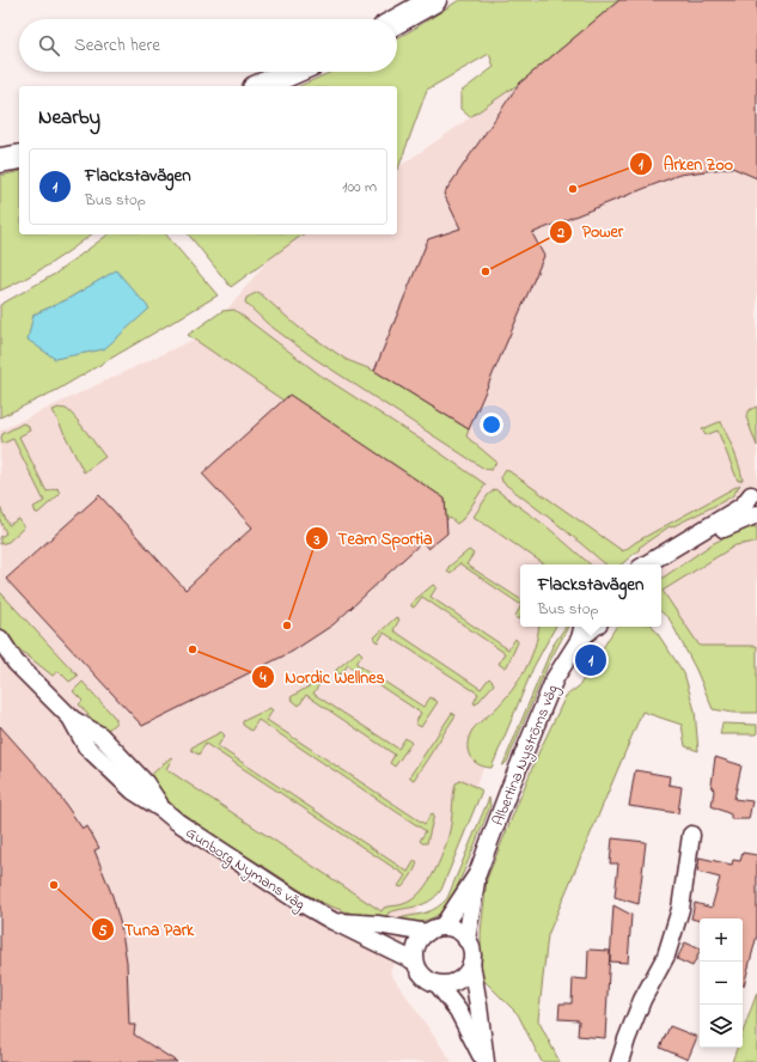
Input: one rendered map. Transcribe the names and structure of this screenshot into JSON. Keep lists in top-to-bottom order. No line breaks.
{"streets":{"street":["Albertina Nyströms väg","Gunborg Nymans väg"]},"crossings":[["Albertina Nyströms väg","Gunborg Nymans väg"]],"places":["Arken Zoo","Power","Team Sportia","Nordic Wellnes","Tuna Park"],"page":{"search":"Search here","heading":"Nearby","list":[{"mark":"1","name":"Flackstavägen","note":"Bus stop","value":"100 m"}],"popup":["Flackstavägen","Bus stop"],"pins":"1","map_buttons":["+","−"]}}
